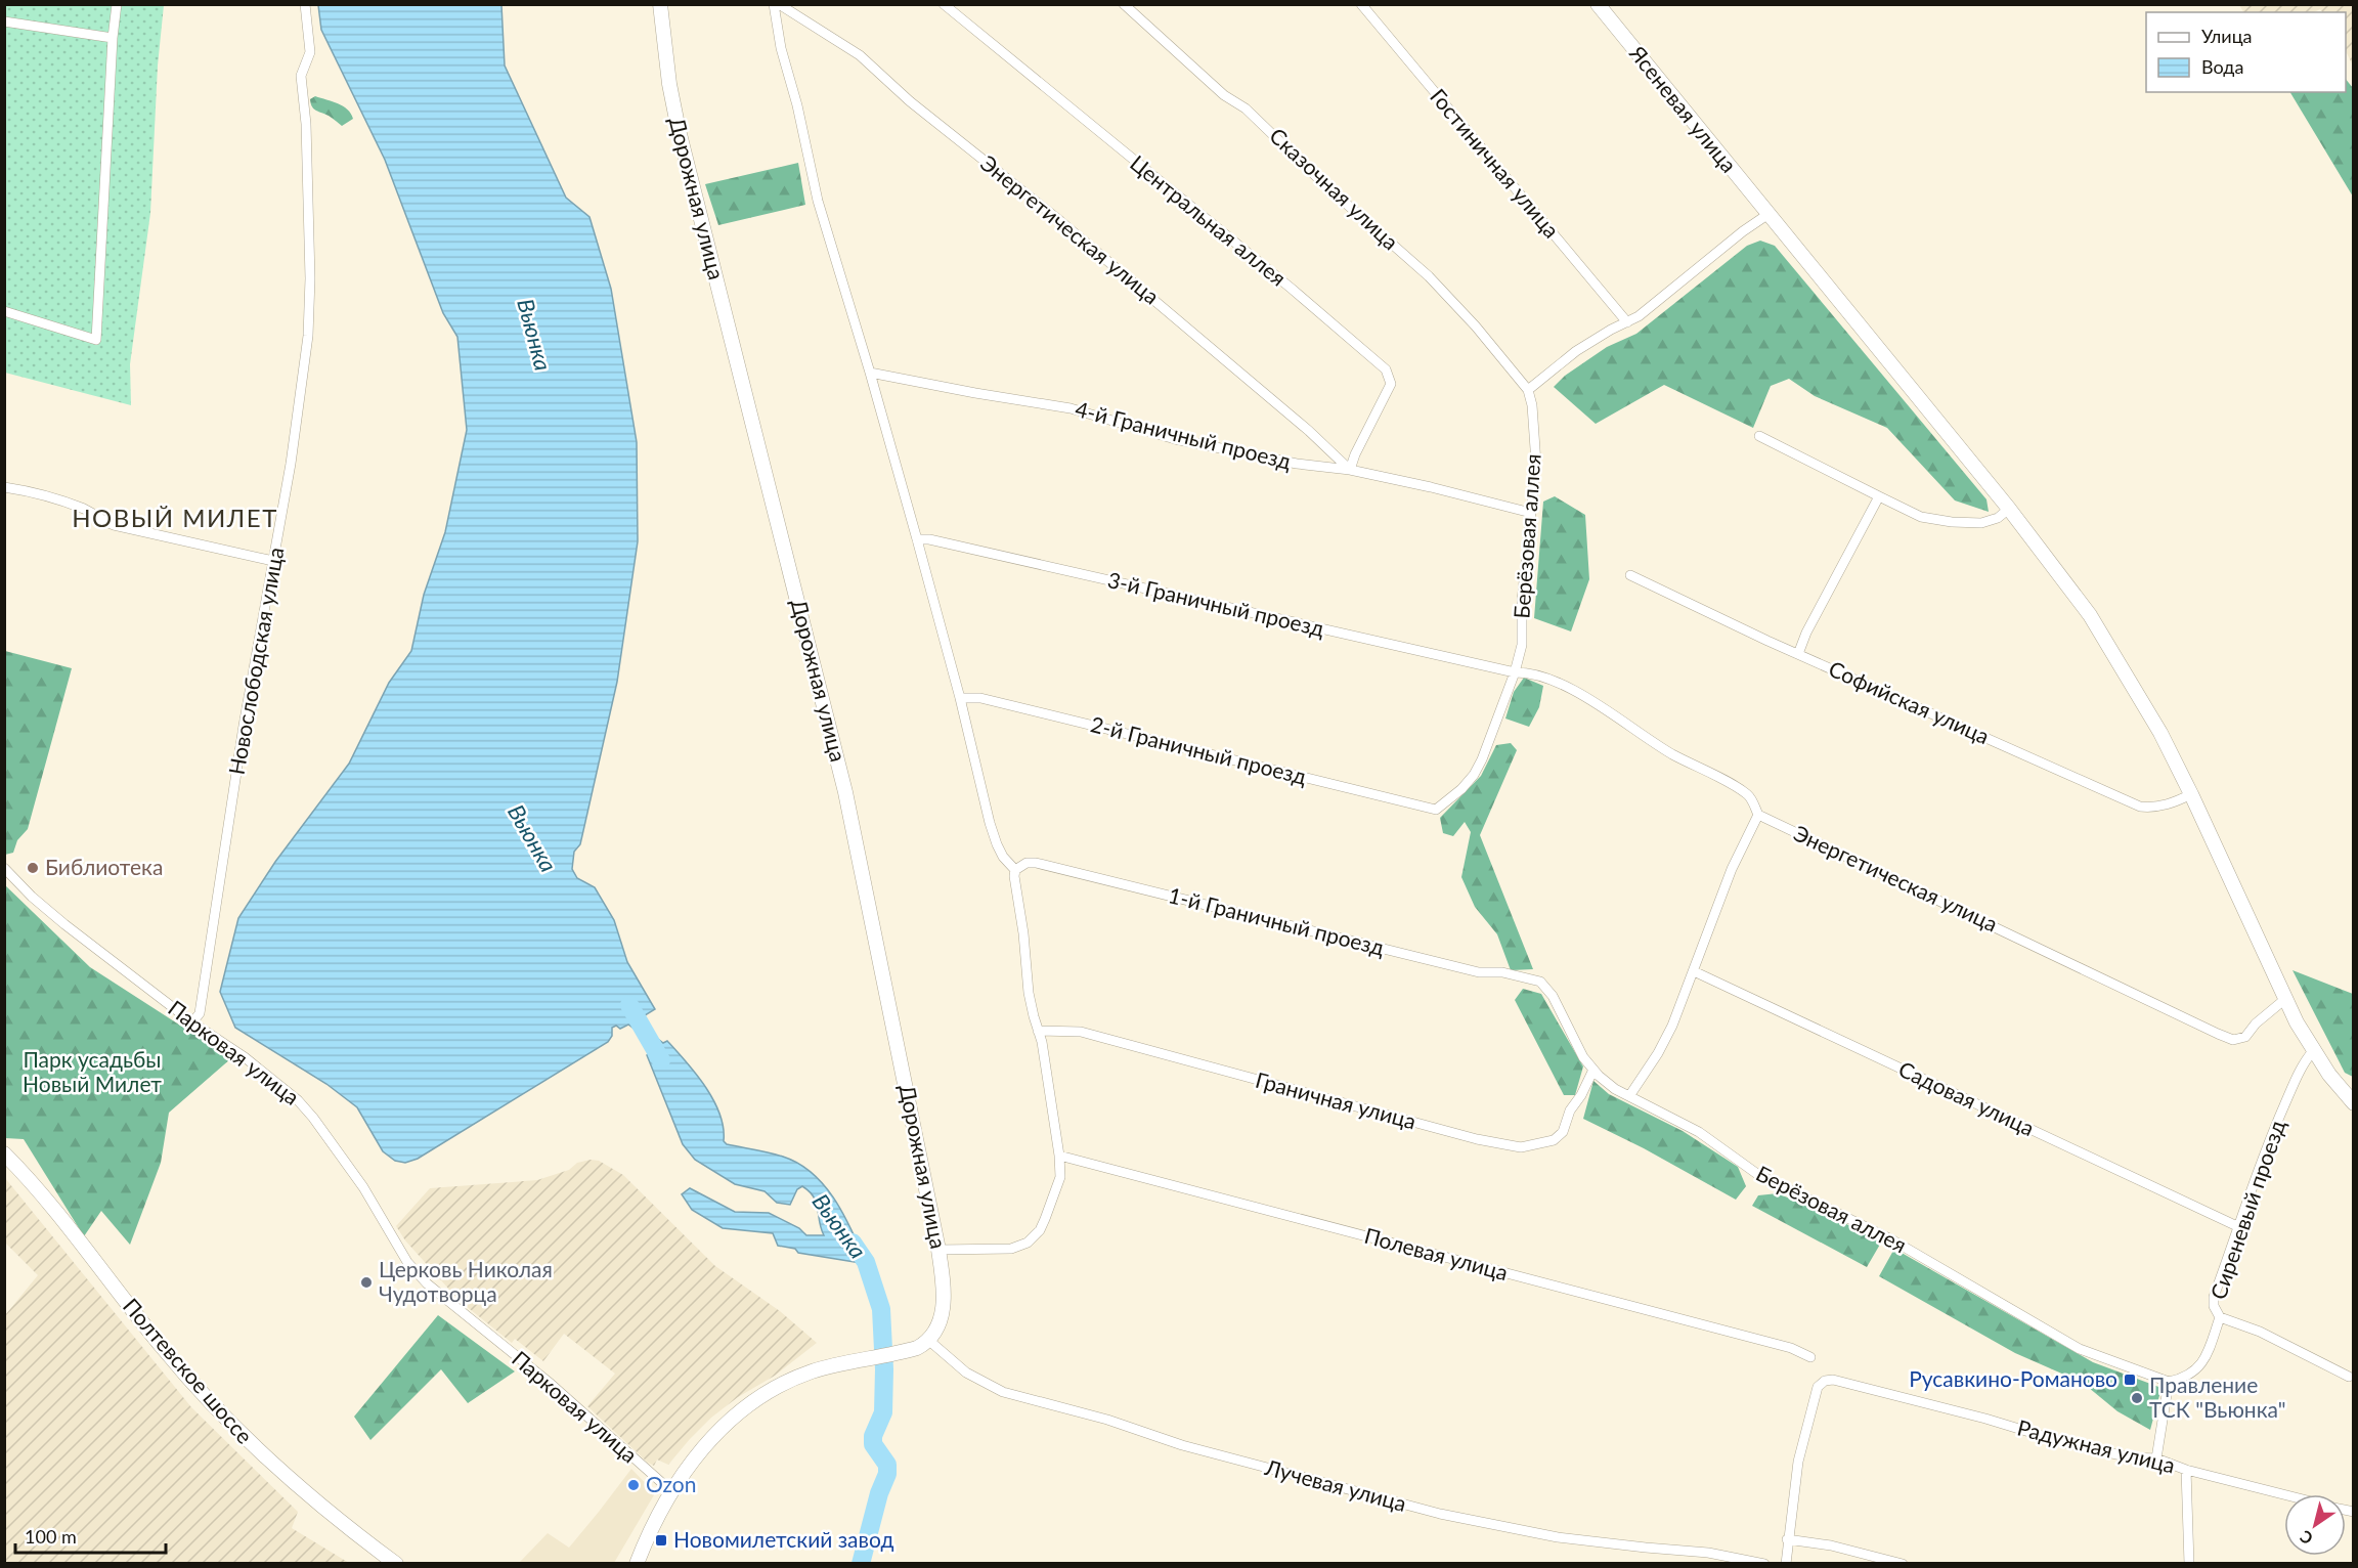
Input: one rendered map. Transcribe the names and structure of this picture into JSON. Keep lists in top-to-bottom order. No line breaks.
{"streets":{"main road":["Ясеневая улица","Дорожная улица","Полтевское шоссе"],"street":["Гостиничная улица","Сказочная улица","Центральная аллея","Энергетическая улица","4-й Граничный проезд","Берёзовая аллея","3-й Граничный проезд","Новослободская улица","Софийская улица","2-й Граничный проезд","1-й Граничный проезд","Парковая улица","Садовая улица","Граничная улица","Сиреневый проезд","Полевая улица","Радужная улица","Лучевая улица"]},"crossings":[["Ясеневая улица","Энергетическая улица"],["Ясеневая улица","Софийская улица"],["Ясеневая улица","Сиреневый проезд"],["Сказочная улица","Берёзовая аллея"],["Дорожная улица","Лучевая улица"],["Центральная аллея","Энергетическая улица"],["Центральная аллея","4-й Граничный проезд"],["Энергетическая улица","4-й Граничный проезд"],["Энергетическая улица","Берёзовая аллея"],["Энергетическая улица","3-й Граничный проезд"],["4-й Граничный проезд","Берёзовая аллея"],["Берёзовая аллея","3-й Граничный проезд"],["Берёзовая аллея","2-й Граничный проезд"],["Берёзовая аллея","1-й Граничный проезд"],["Берёзовая аллея","Граничная улица"],["Берёзовая аллея","Сиреневый проезд"],["Новослободская улица","Парковая улица"],["Садовая улица","Сиреневый проезд"]],"districts":["НОВЫЙ МИЛЕТ"],"water":["Вьюнка"],"parks":["Парк усадьбы Новый Милет"],"places":{"other":["Библиотека","Церковь Николая Чудотворца","Правление ТСК \"Вьюнка\"","Ozon"],"transit":["Русавкино-Романово","Новомилетский завод"]},"legend":["Улица","Вода"],"scale_bar":"100 m","north":"bottom left"}
